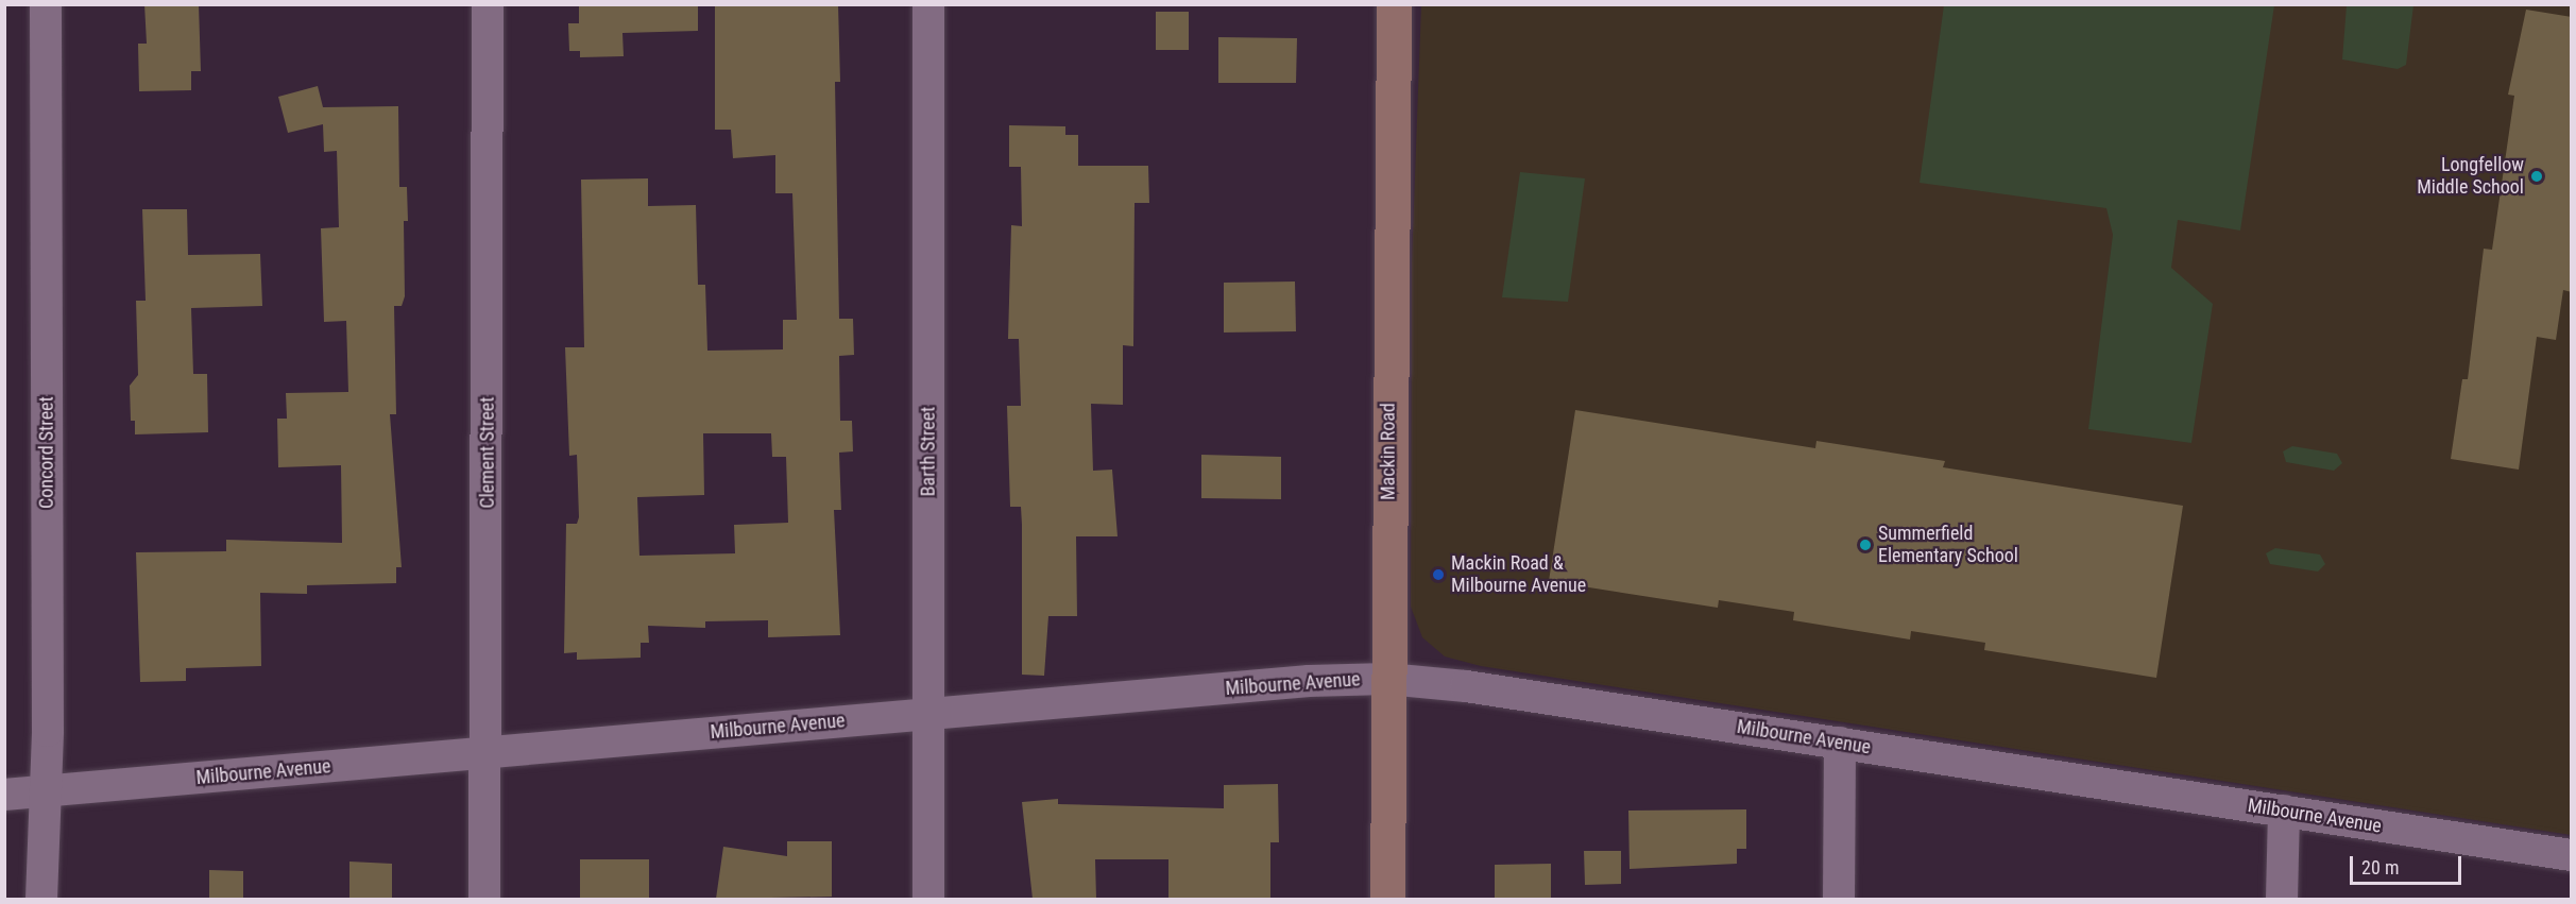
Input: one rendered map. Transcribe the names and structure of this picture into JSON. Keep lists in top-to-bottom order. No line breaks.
{"streets":{"street":["Barth Street","Mackin Road","Concord Street","Clement Street","Milbourne Avenue"]},"crossings":[["Barth Street","Milbourne Avenue"],["Mackin Road","Milbourne Avenue"],["Concord Street","Milbourne Avenue"],["Clement Street","Milbourne Avenue"]],"places":["Longfellow Middle School","Summerfield Elementary School","Mackin Road & Milbourne Avenue"],"scale_bar":"20 m"}
